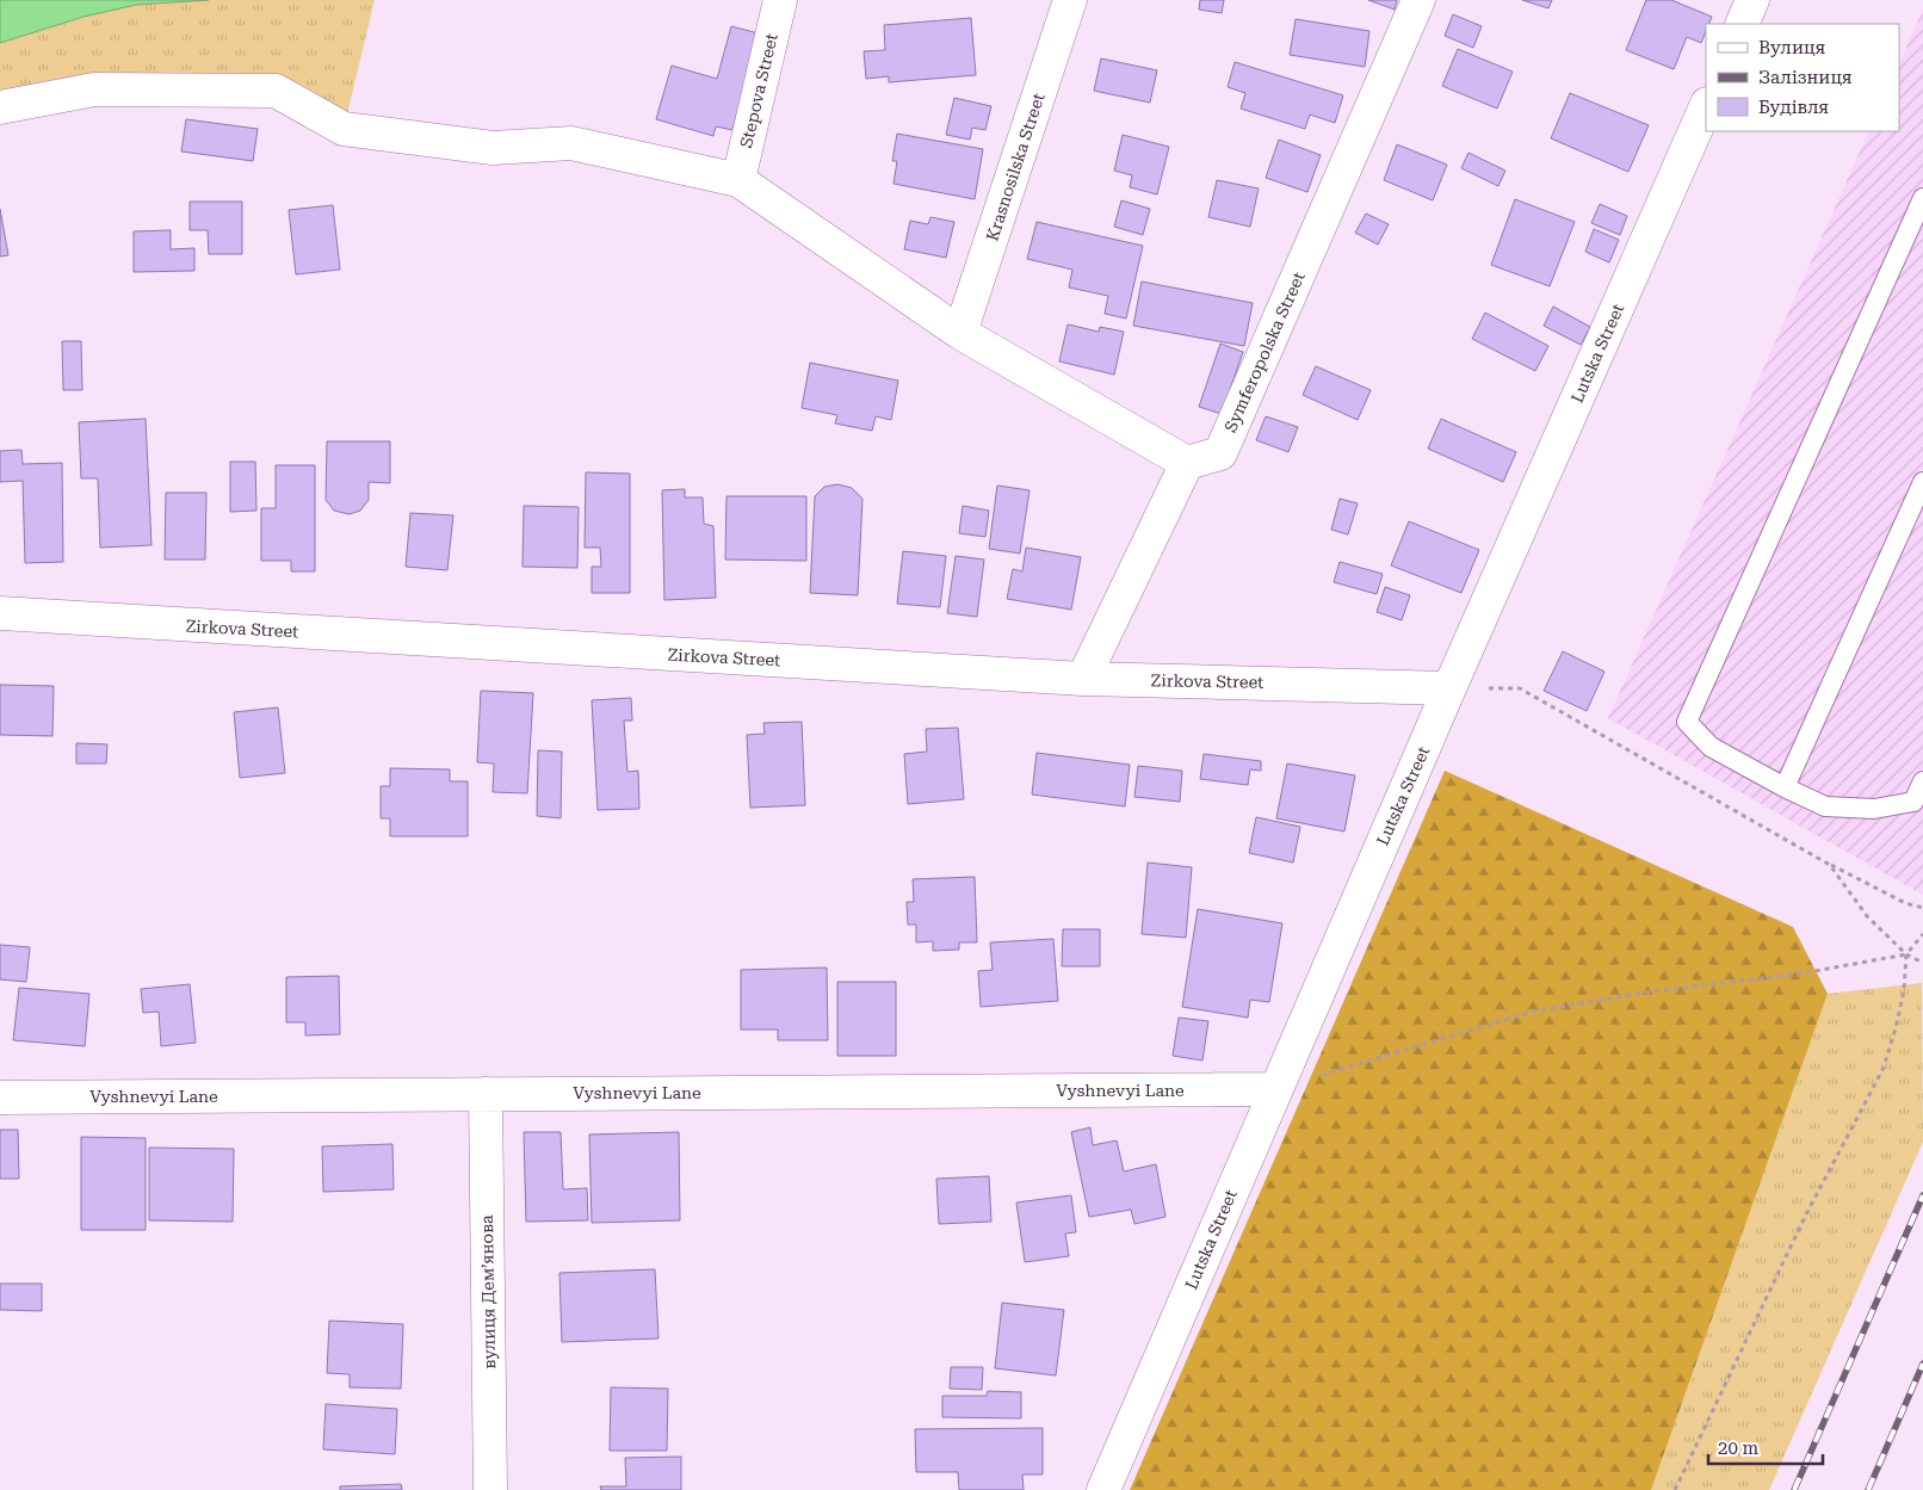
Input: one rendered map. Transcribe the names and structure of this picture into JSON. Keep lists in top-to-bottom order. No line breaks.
{"streets":{"street":["Stepova Street","Krasnosilska Street","Symferopolska Street","Lutska Street","Zirkova Street","Vyshnevyi Lane","вулиця Демʼянова"]},"crossings":[["Lutska Street","Zirkova Street"],["Lutska Street","Vyshnevyi Lane"],["Vyshnevyi Lane","вулиця Демʼянова"]],"legend":["Вулиця","Залізниця","Будівля"],"scale_bar":"20 m"}
